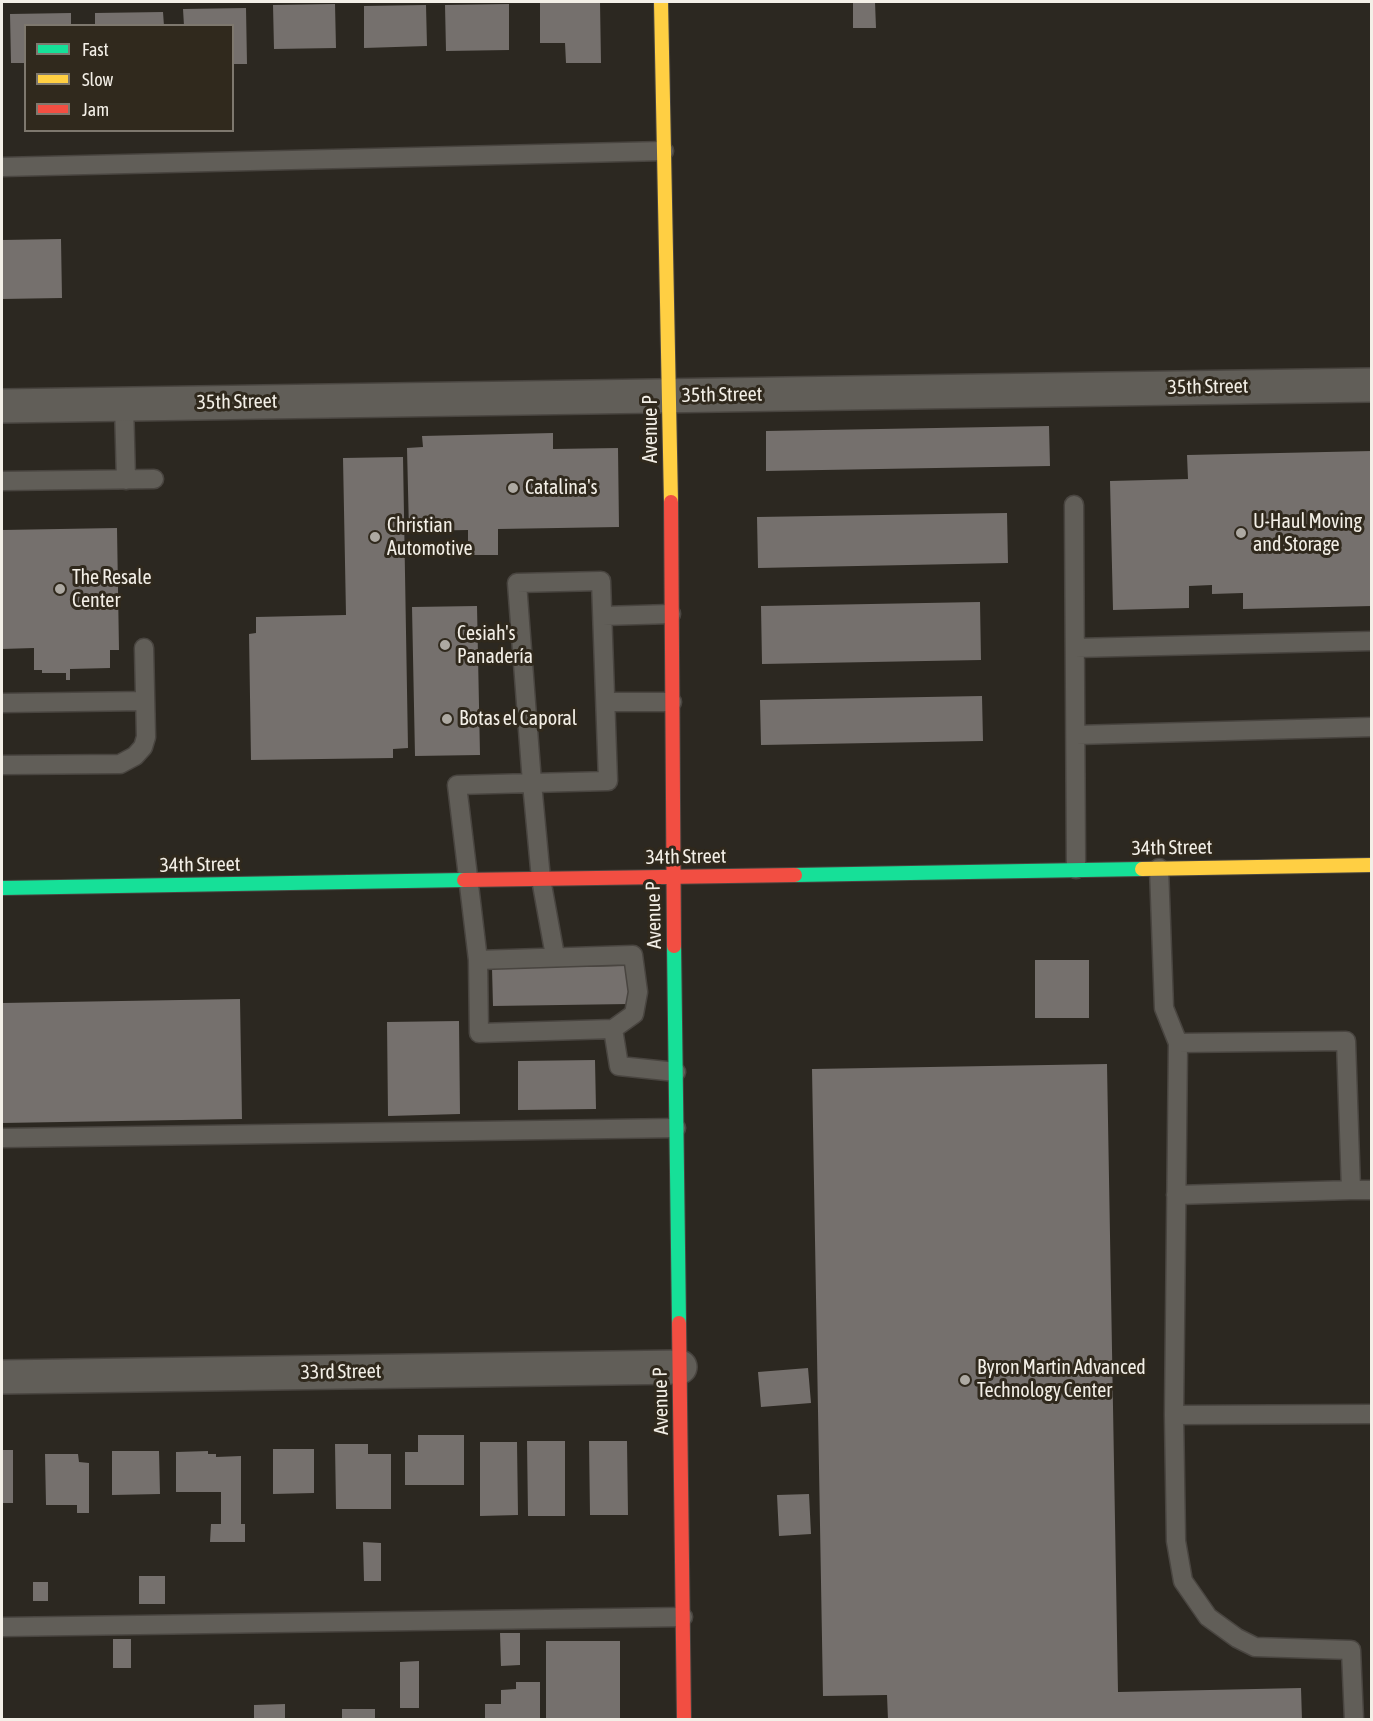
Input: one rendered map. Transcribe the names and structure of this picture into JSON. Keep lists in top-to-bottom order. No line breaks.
{"streets":{"street":["35th Street","Avenue P","34th Street","33rd Street"]},"crossings":[["35th Street","Avenue P"],["Avenue P","34th Street"],["Avenue P","33rd Street"]],"places":["Catalina's","U-Haul Moving and Storage","Christian Automotive","The Resale Center","Cesiah's Panadería","Botas el Caporal","Byron Martin Advanced Technology Center"],"legend":["Fast","Slow","Jam"]}
